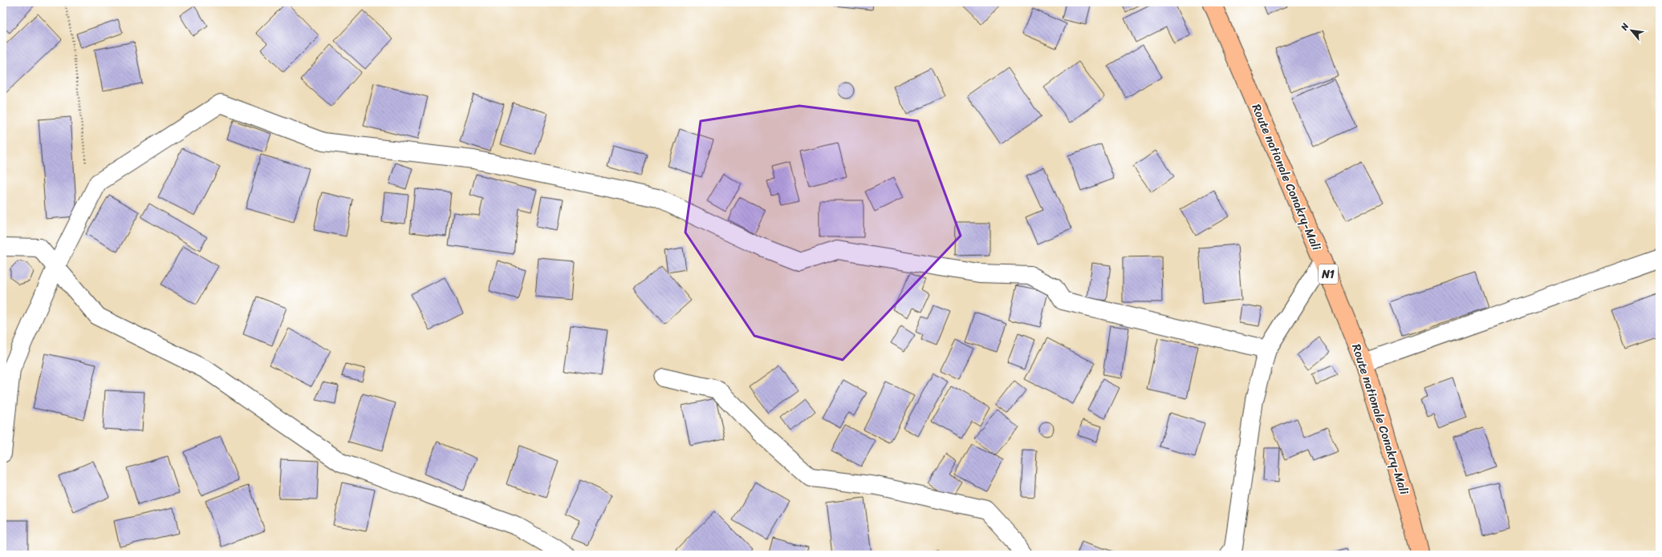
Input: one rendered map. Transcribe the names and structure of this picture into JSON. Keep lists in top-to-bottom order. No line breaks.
{"streets":{"highway":["Route nationale Conakry-Mali","N1"]},"north":"top left"}
